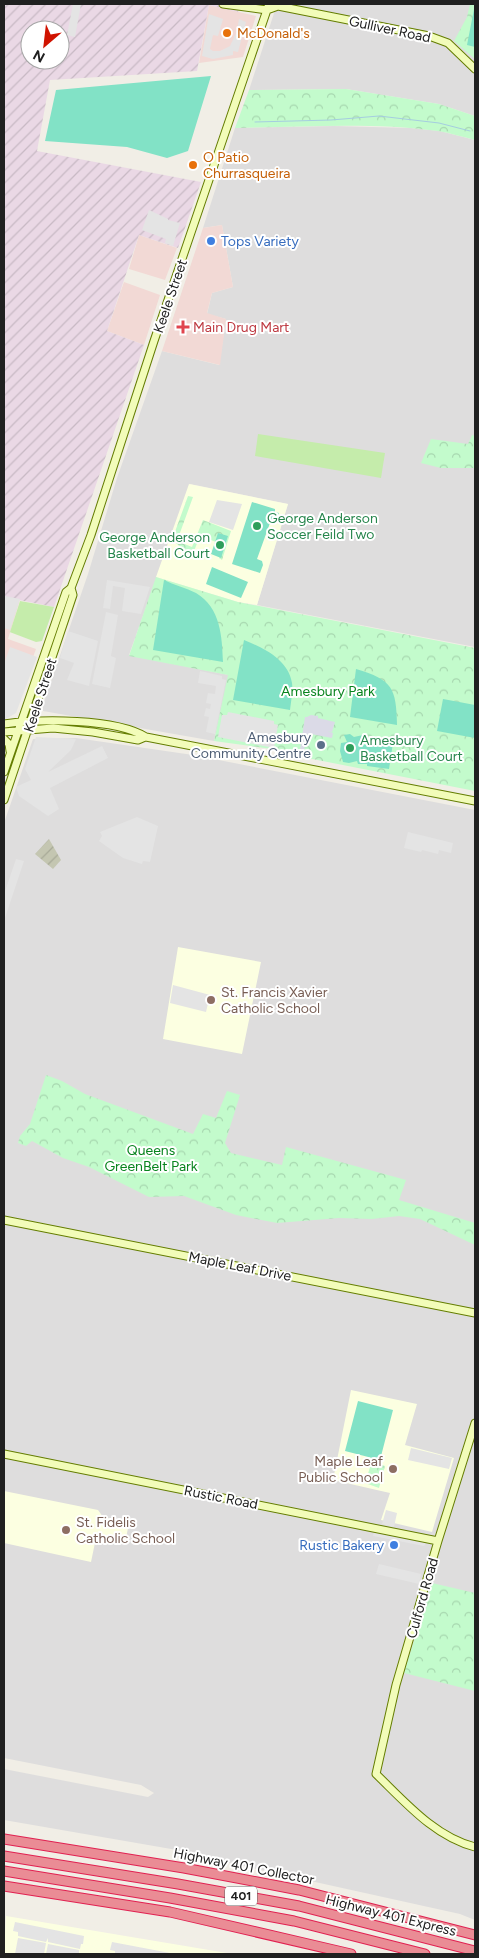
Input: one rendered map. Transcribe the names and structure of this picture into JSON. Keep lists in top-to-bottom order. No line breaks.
{"streets":{"highway":["Highway 401 Collector","401","Highway 401 Express"],"main road":["Gulliver Road","Keele Street","Maple Leaf Drive","Rustic Road","Culford Road"]},"crossings":[["Gulliver Road","Keele Street"],["Rustic Road","Culford Road"]],"parks":["Amesbury Park","Queens GreenBelt Park"],"places":{"other":["McDonald's","O Patio Churrasqueira","Tops Variety","George Anderson Soccer Feild Two","George Anderson Basketball Court","Amesbury Community Centre","Amesbury Basketball Court","St. Francis Xavier Catholic School","Maple Leaf Public School","St. Fidelis Catholic School","Rustic Bakery"],"health":["Main Drug Mart"]},"north":"bottom left"}
